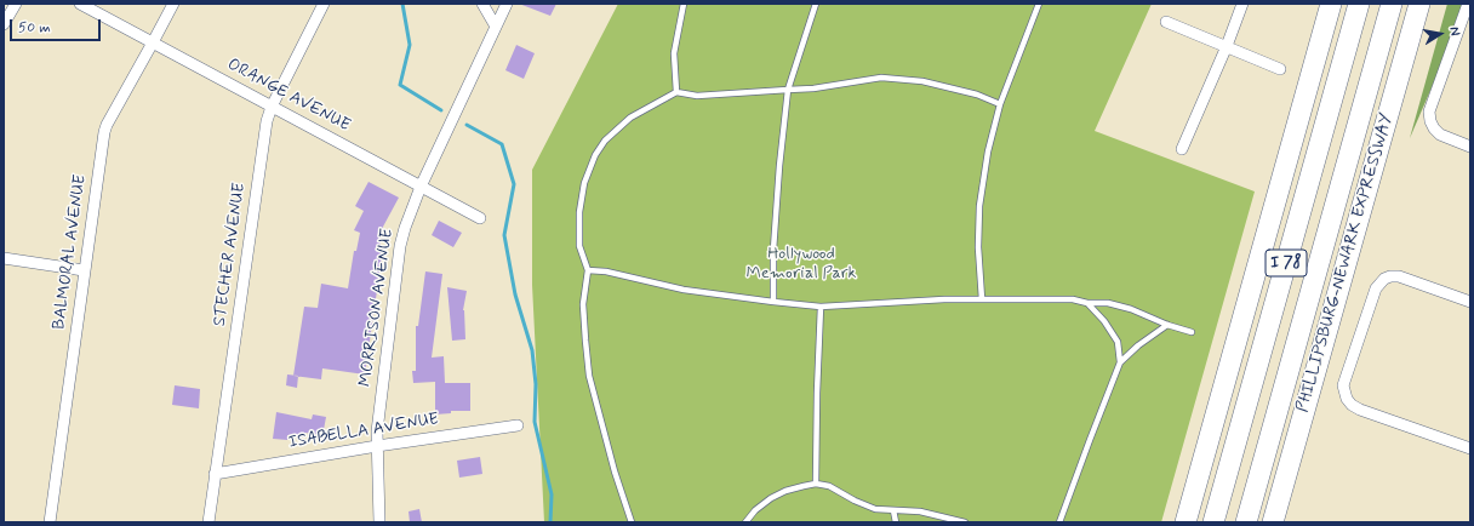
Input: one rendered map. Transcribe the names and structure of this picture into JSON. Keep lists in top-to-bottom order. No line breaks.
{"streets":{"highway":["I 78","PHILLIPSBURG-NEWARK EXPRESSWAY"],"street":["ORANGE AVENUE","BALMORAL AVENUE","STECHER AVENUE","MORRISON AVENUE","ISABELLA AVENUE"]},"crossings":[["ORANGE AVENUE","BALMORAL AVENUE"],["ORANGE AVENUE","STECHER AVENUE"],["ORANGE AVENUE","MORRISON AVENUE"],["STECHER AVENUE","ISABELLA AVENUE"],["MORRISON AVENUE","ISABELLA AVENUE"]],"parks":["Hollywood Memorial Park"],"scale_bar":"50 m","north":"right"}
